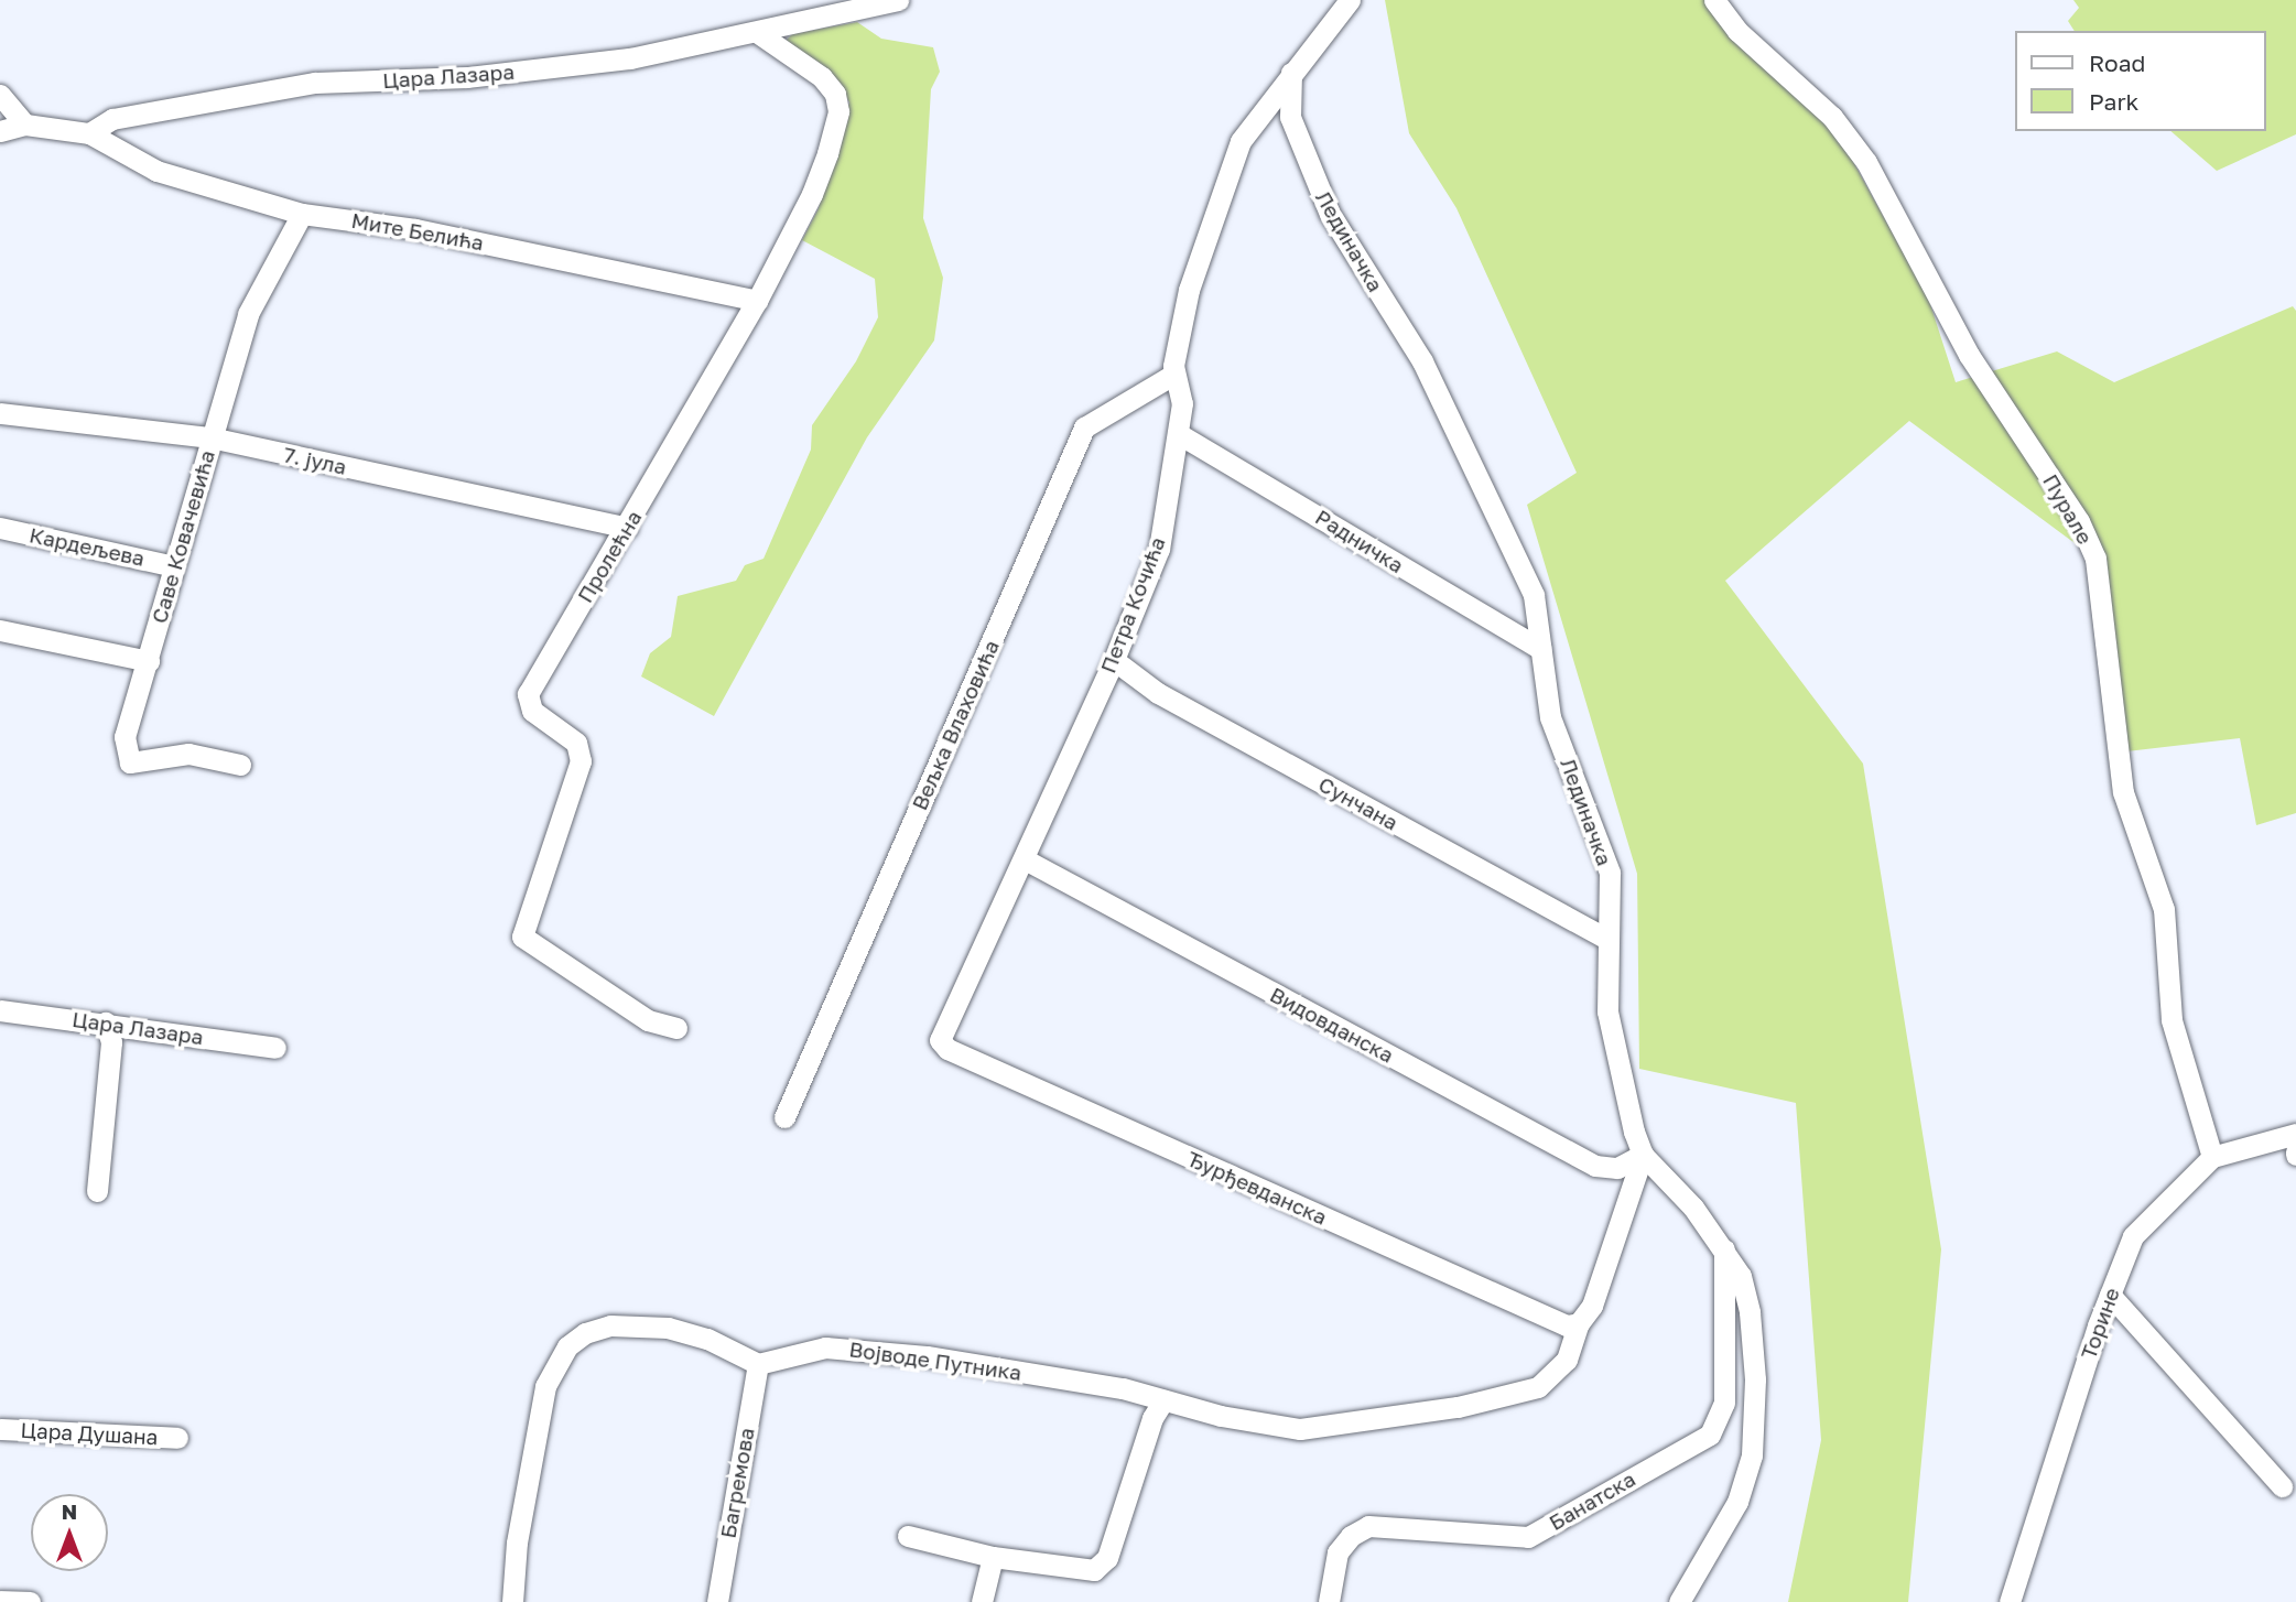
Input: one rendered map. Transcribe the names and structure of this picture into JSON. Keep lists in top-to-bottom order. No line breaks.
{"streets":{"street":["Цара Лазара","Мите Белића","Лединачка","7. јула","Пурале","Саве Ковачевића","Радничка","Кардељева","Пролећна","Петра Кочића","Вељка Влаховића","Сунчана","Видовданска","Ђурђевданска","Торине","Војводе Путника","Цара Душана","Багремова","Банатска"]},"crossings":[["Цара Лазара","Мите Белића"],["Цара Лазара","Пролећна"],["Мите Белића","Саве Ковачевића"],["Мите Белића","Пролећна"],["Лединачка","Радничка"],["Лединачка","Петра Кочића"],["Лединачка","Сунчана"],["Лединачка","Видовданска"],["Лединачка","Војводе Путника"],["Лединачка","Банатска"],["7. јула","Саве Ковачевића"],["7. јула","Пролећна"],["Пурале","Торине"],["Саве Ковачевића","Кардељева"],["Радничка","Петра Кочића"],["Петра Кочића","Вељка Влаховића"],["Петра Кочића","Сунчана"],["Петра Кочића","Видовданска"],["Петра Кочића","Ђурђевданска"],["Видовданска","Војводе Путника"],["Ђурђевданска","Војводе Путника"],["Војводе Путника","Багремова"]],"legend":["Road","Park"],"north":"top"}
